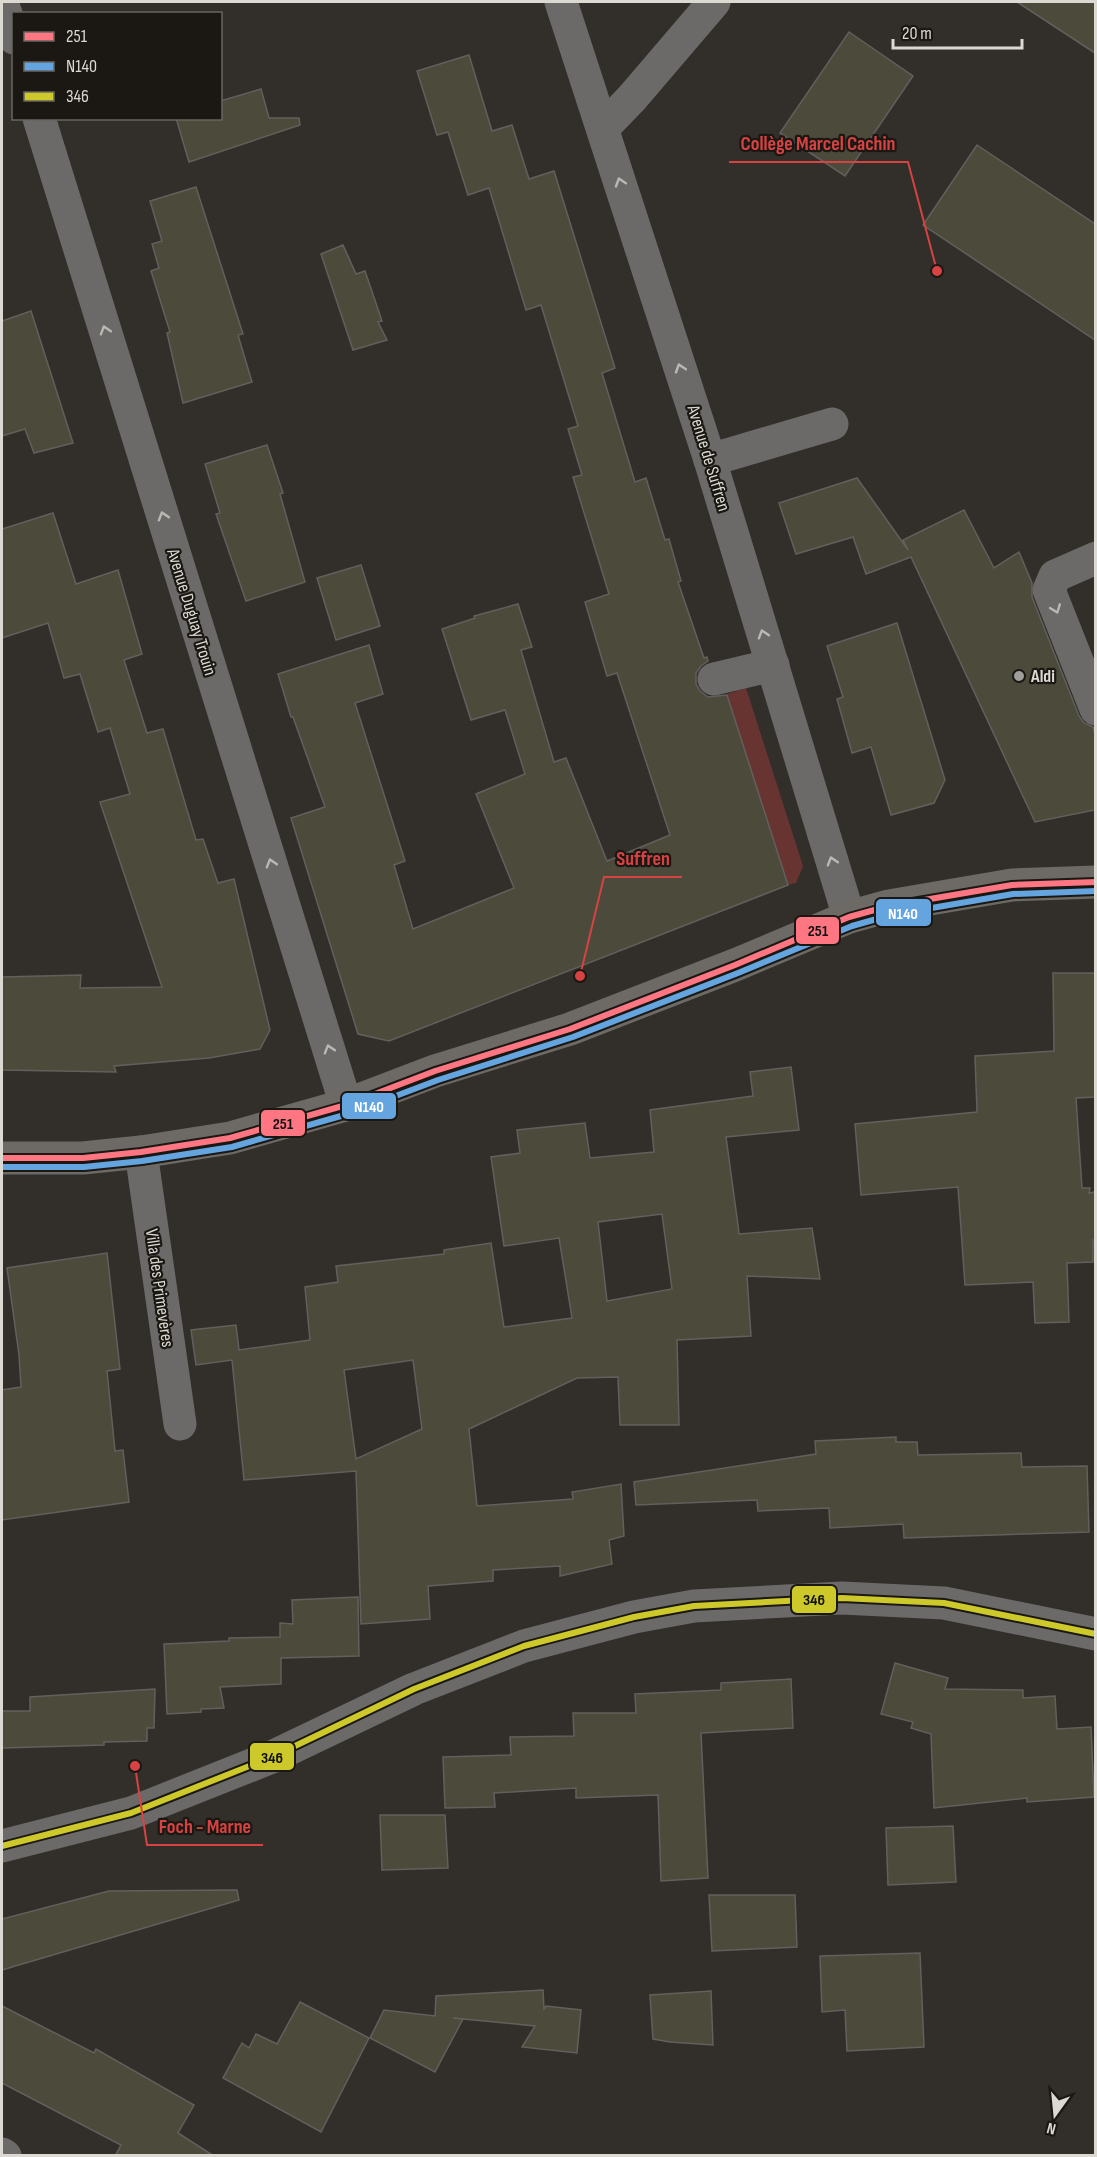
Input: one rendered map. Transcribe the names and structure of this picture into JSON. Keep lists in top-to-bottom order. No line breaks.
{"streets":{"street":["Avenue de Suffren","Avenue Duguay Trouin","Villa des Primevères"]},"one_way":["Avenue de Suffren","Avenue Duguay Trouin"],"places":["Collège Marcel Cachin","Aldi","Suffren","Foch - Marne"],"lines":["transit line 251","transit line N140","transit line 346"],"legend":["251","N140","346"],"scale_bar":"20 m","north":"bottom"}
